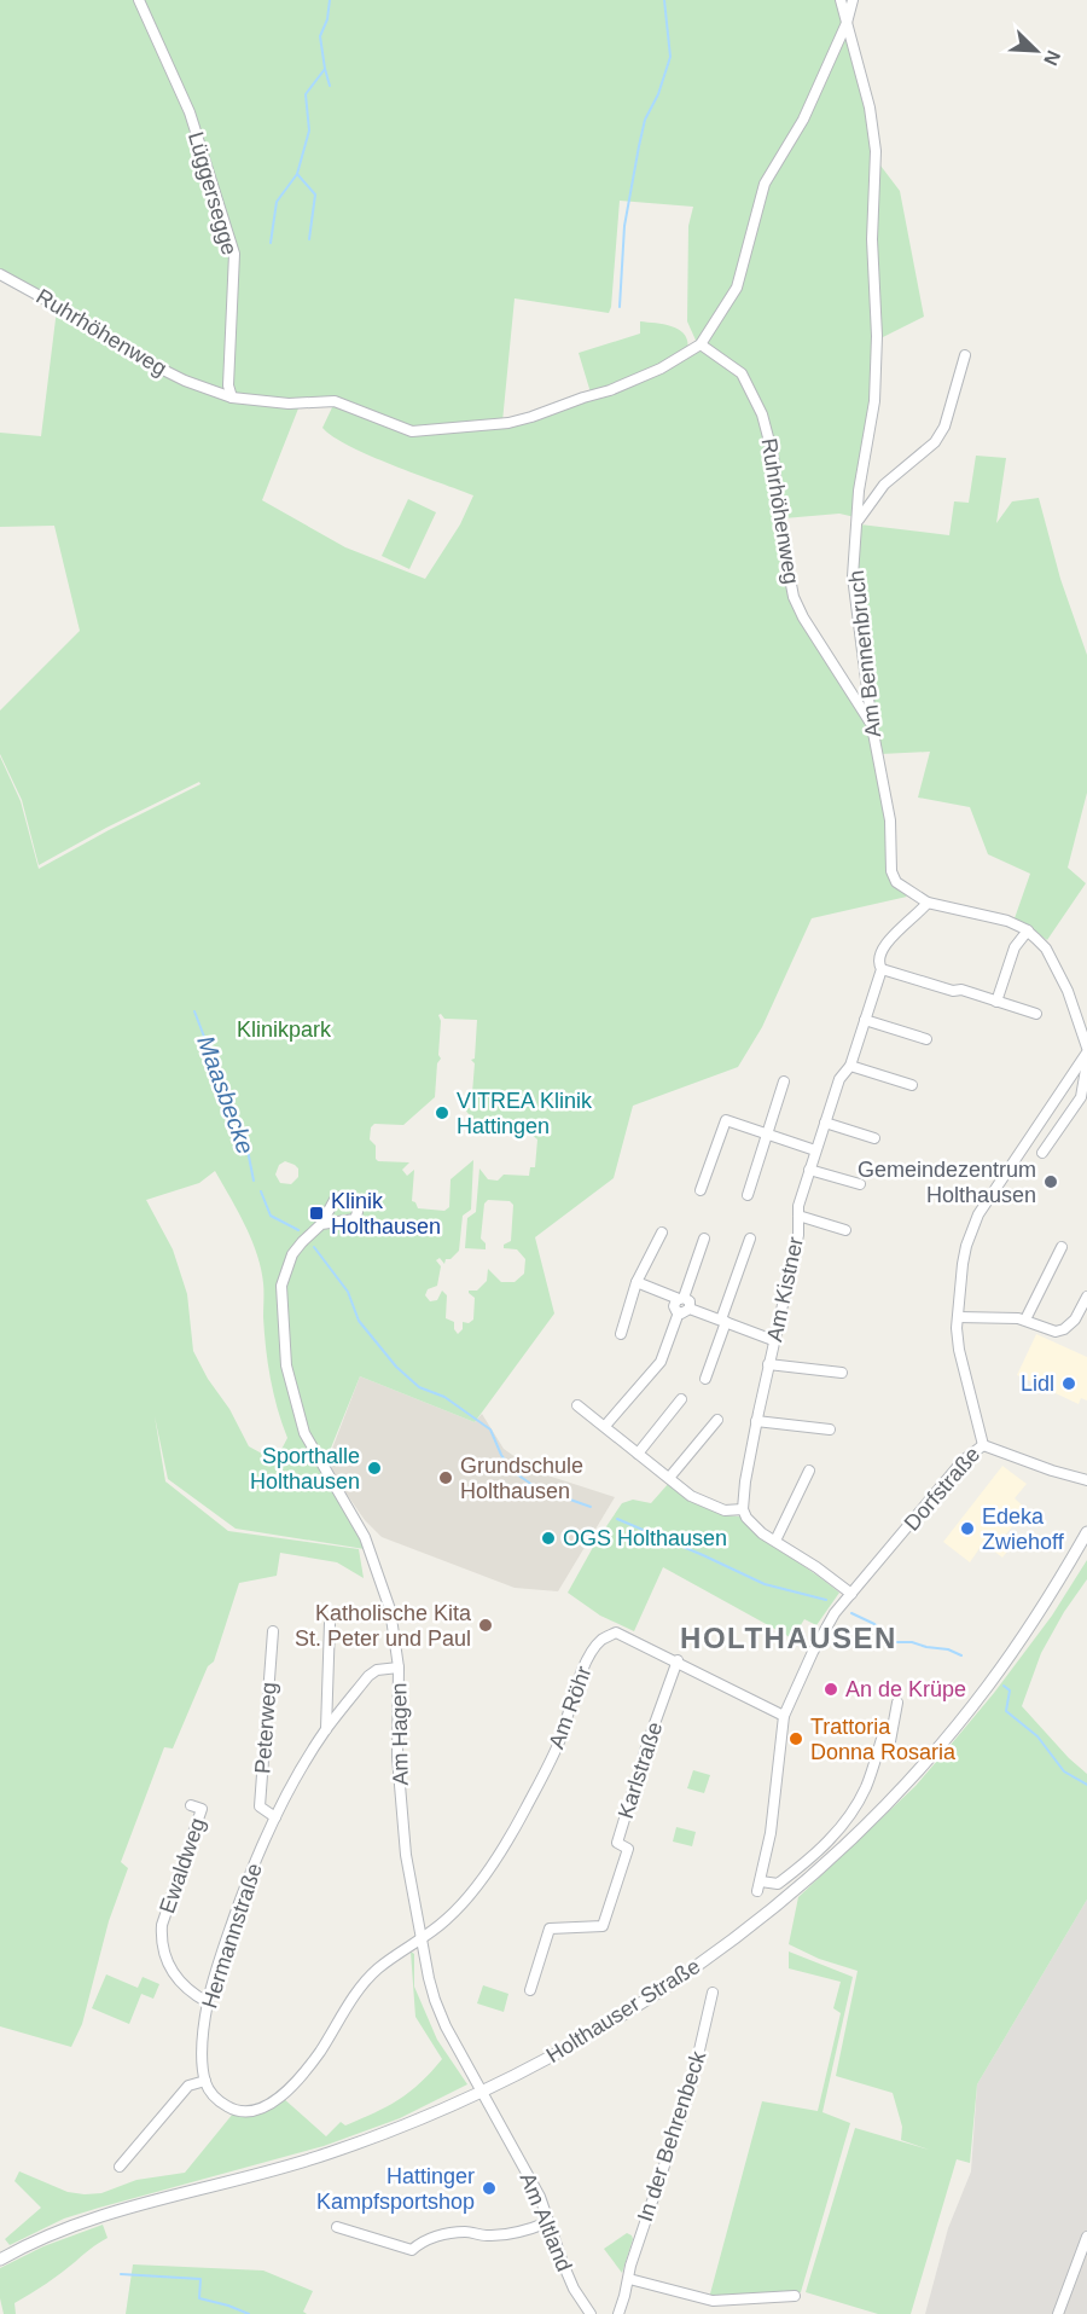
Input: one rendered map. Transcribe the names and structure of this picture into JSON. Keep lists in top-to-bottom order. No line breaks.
{"streets":{"street":["Lüggersegge","Ruhrhöhenweg","Am Bennenbruch","Am Kistner","Dorfstraße","Am Röhr","Peterweg","Am Hagen","Karlstraße","Ewaldweg","Hermannstraße","Holthauser Straße","In der Behrenbeck","Am Altland"]},"crossings":[["Lüggersegge","Ruhrhöhenweg"],["Ruhrhöhenweg","Am Bennenbruch"],["Am Bennenbruch","Am Kistner"],["Dorfstraße","Am Röhr"],["Am Röhr","Am Hagen"],["Am Röhr","Karlstraße"],["Peterweg","Hermannstraße"],["Am Hagen","Hermannstraße"],["Am Hagen","Holthauser Straße"],["Am Hagen","Am Altland"],["Ewaldweg","Hermannstraße"],["Holthauser Straße","Am Altland"]],"districts":["HOLTHAUSEN"],"water":["Maasbecke"],"parks":["Klinikpark"],"places":{"other":["VITREA Klinik Hattingen","Gemeindezentrum Holthausen","Lidl","Sporthalle Holthausen","Grundschule Holthausen","Edeka Zwiehoff","OGS Holthausen","Katholische Kita St. Peter und Paul","An de Krüpe","Trattoria Donna Rosaria","Hattinger Kampfsportshop"],"transit":["Klinik Holthausen"]},"north":"bottom right"}
